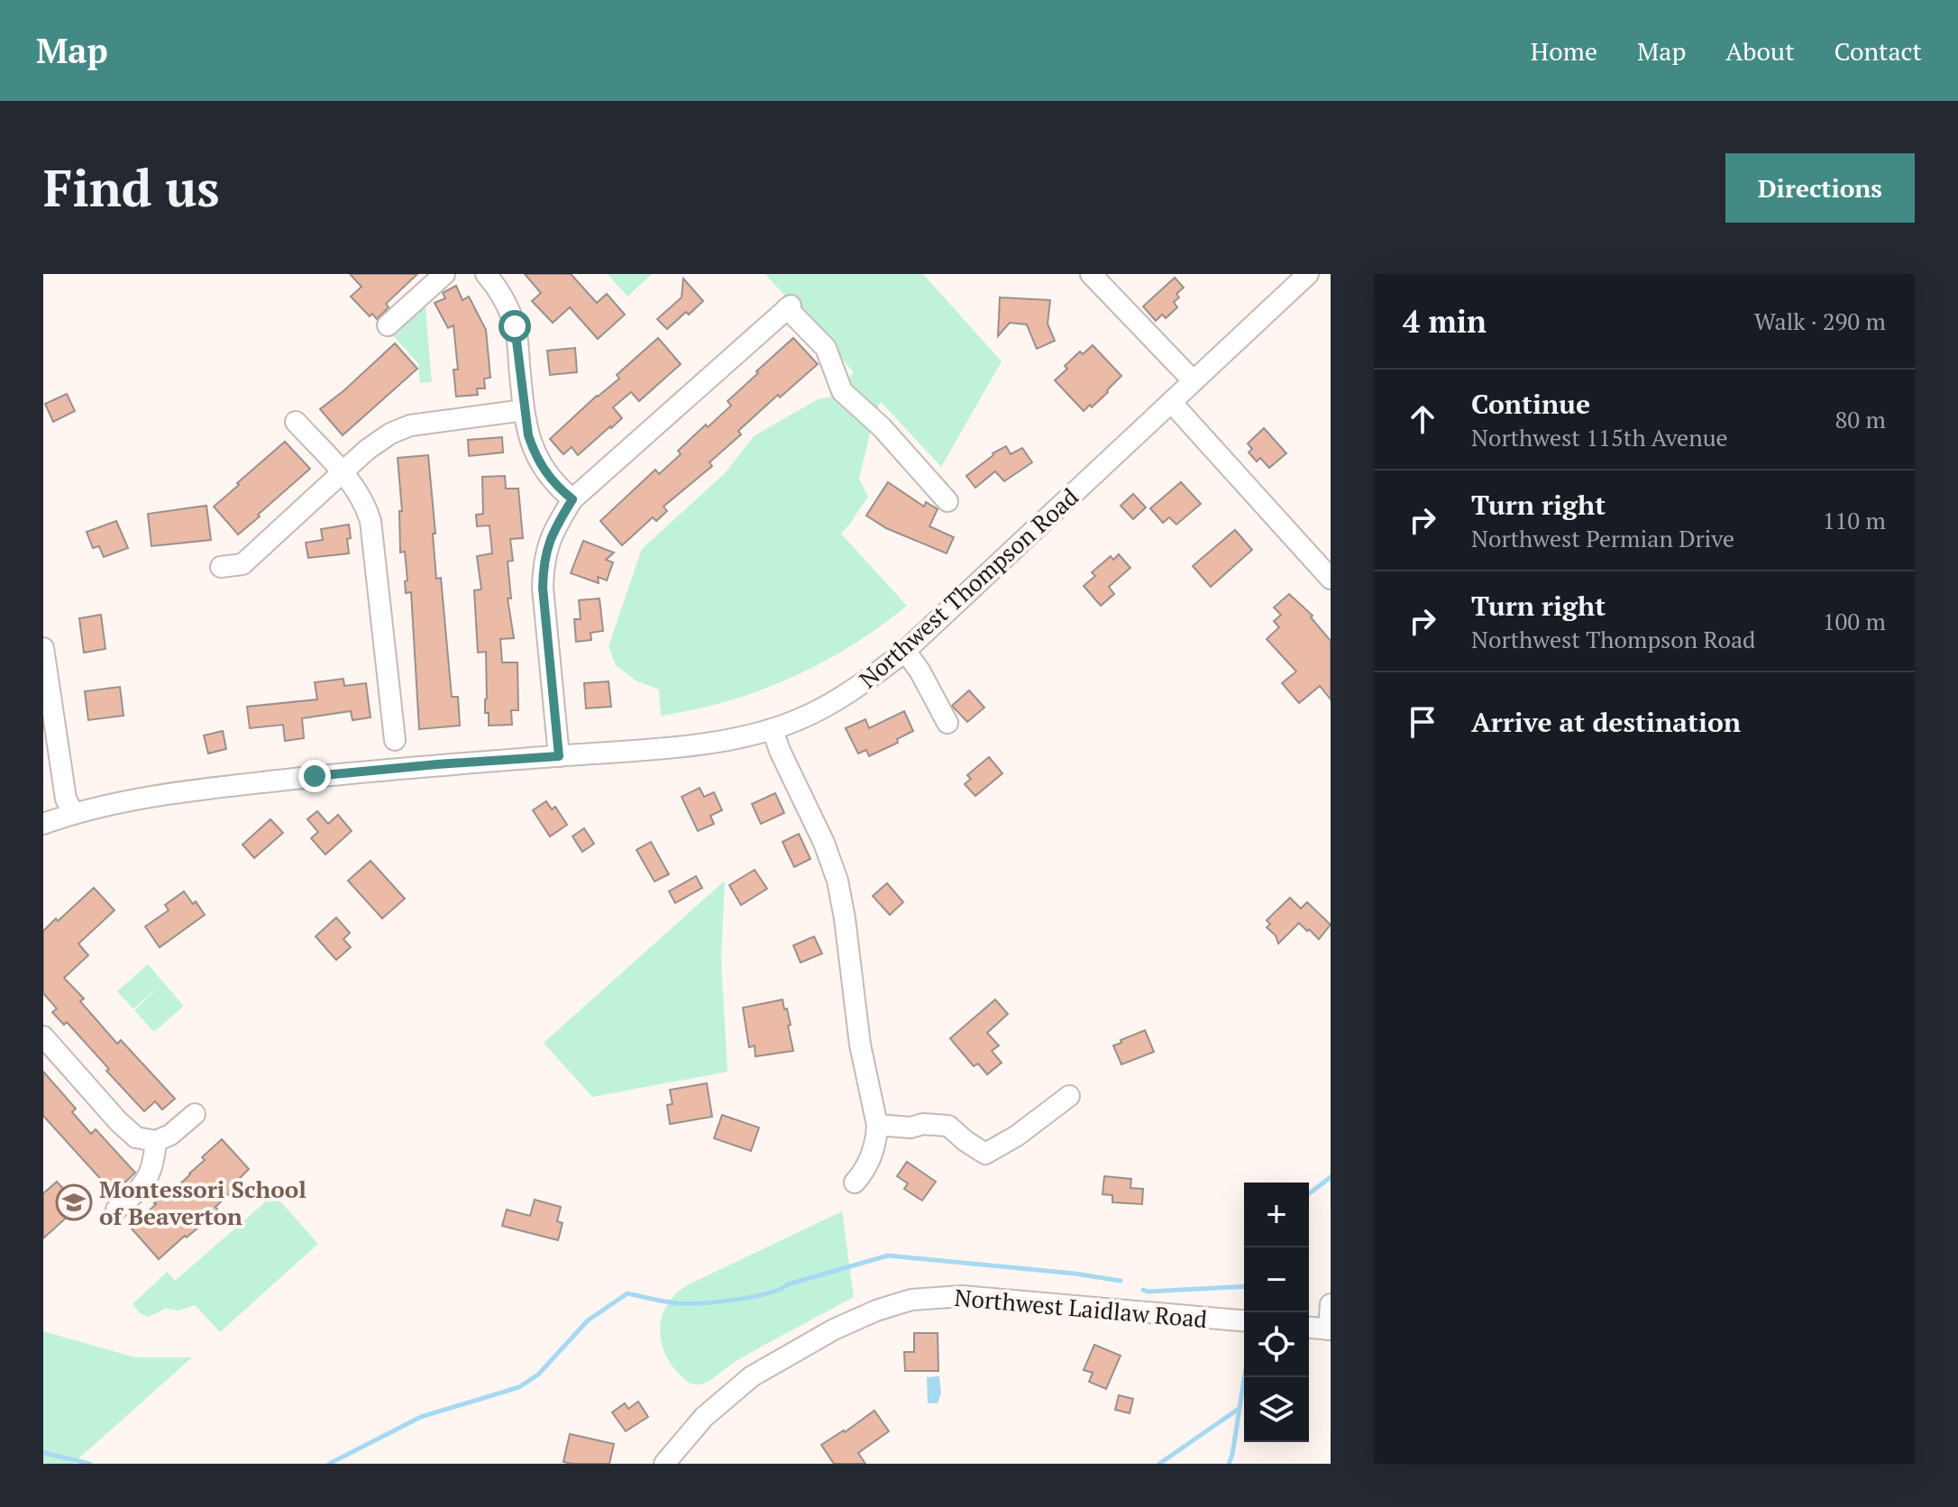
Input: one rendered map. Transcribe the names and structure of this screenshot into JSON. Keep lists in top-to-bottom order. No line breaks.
{"streets":{"street":["Northwest Thompson Road","Northwest Laidlaw Road"]},"places":{"school or university":["Montessori School of Beaverton"]},"page":{"header":"Map","nav":["Home","Map","About","Contact"],"buttons":"Directions","title":"Find us","heading":["4 min","Walk · 290 m"],"list":[["Continue","Northwest 115th Avenue","80 m"],["Turn right","Northwest Permian Drive","110 m"],["Turn right","Northwest Thompson Road","100 m"],"Arrive at destination"],"map_buttons":["+","−"]}}
